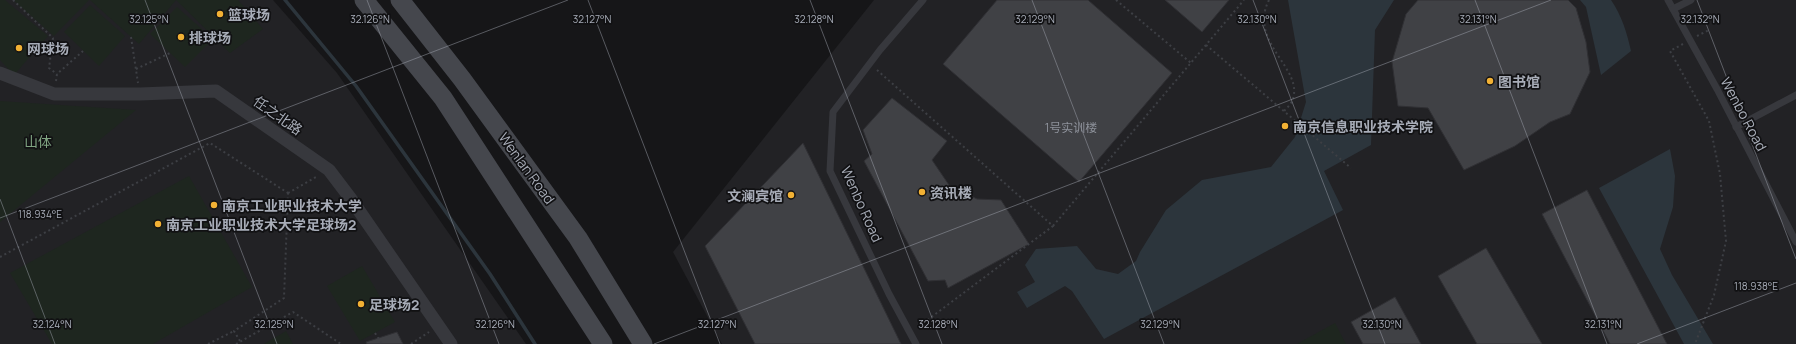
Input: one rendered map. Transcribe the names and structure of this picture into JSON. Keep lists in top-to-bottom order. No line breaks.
{"streets":{"main road":["Wenlan Road"],"street":["任之北路"],"lane":["Wenbo Road"]},"parks":["山体"],"places":["篮球场","排球场","网球场","图书馆","南京信息职业技术学院","资讯楼","文澜宾馆","南京工业职业技术大学","南京工业职业技术大学足球场2","足球场2"],"house_numbers":["1号实训楼"],"coordinates":["32.129°N","32.130°N","32.132°N","32.125°N","32.126°N","32.127°N","32.128°N","32.131°N","118.934°E","118.938°E","32.124°N"]}
